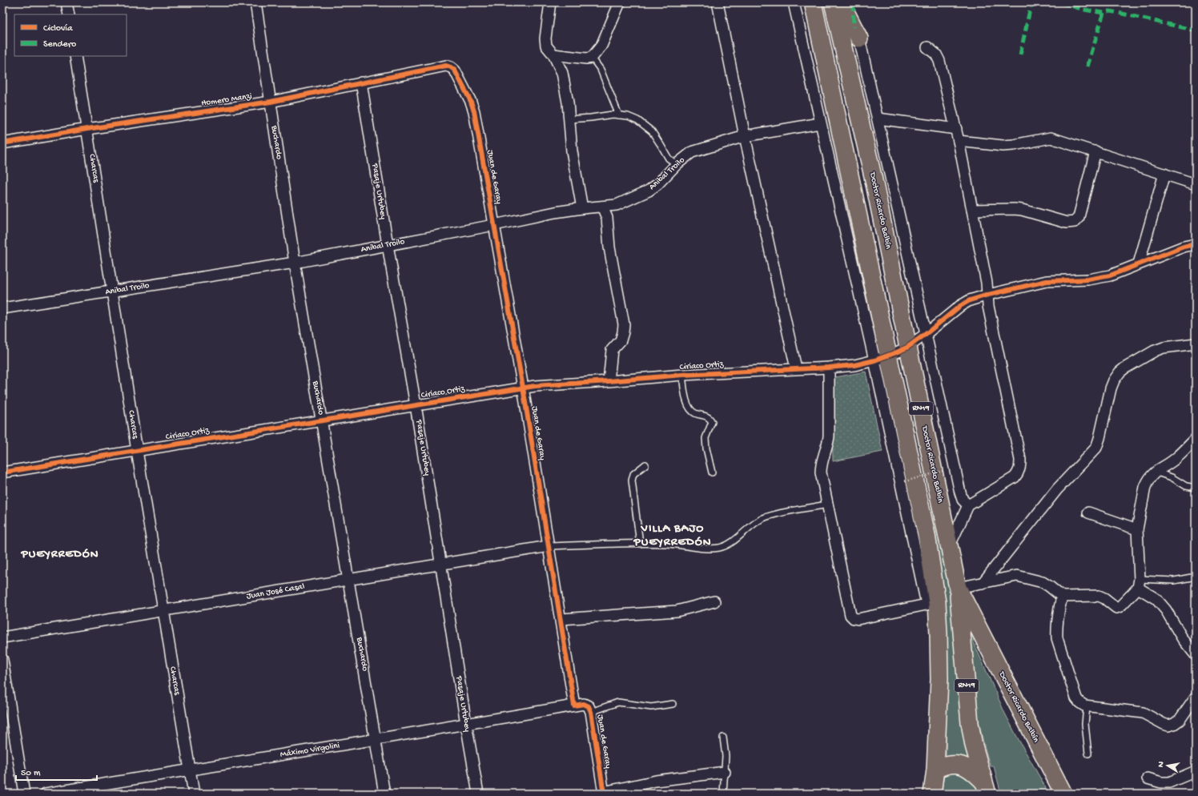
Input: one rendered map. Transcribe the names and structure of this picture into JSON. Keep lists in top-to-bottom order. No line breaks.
{"streets":{"main road":["Doctor Ricardo Balbín","RN19"],"street":["Homero Manzi","Buchardo","Charcas","Anibal Troilo","Juan de Garay","Pasaje Urtubey","Ciriaco Ortiz","Juan José Casal","Máximo Virgolini"]},"crossings":[["Homero Manzi","Buchardo"],["Homero Manzi","Charcas"],["Homero Manzi","Juan de Garay"],["Homero Manzi","Pasaje Urtubey"],["Buchardo","Anibal Troilo"],["Buchardo","Ciriaco Ortiz"],["Buchardo","Juan José Casal"],["Buchardo","Máximo Virgolini"],["Charcas","Anibal Troilo"],["Charcas","Ciriaco Ortiz"],["Charcas","Juan José Casal"],["Charcas","Máximo Virgolini"],["Anibal Troilo","Juan de Garay"],["Anibal Troilo","Pasaje Urtubey"],["Juan de Garay","Ciriaco Ortiz"],["Juan de Garay","Juan José Casal"],["Juan de Garay","Máximo Virgolini"],["Pasaje Urtubey","Ciriaco Ortiz"],["Pasaje Urtubey","Juan José Casal"],["Pasaje Urtubey","Máximo Virgolini"],["Doctor Ricardo Balbín","Ciriaco Ortiz"],["Doctor Ricardo Balbín","RN19"],["Ciriaco Ortiz","RN19"]],"districts":["VILLA BAJO PUEYRREDÓN","PUEYRREDÓN"],"legend":["Ciclovía","Sendero"],"scale_bar":"50 m","north":"left"}
